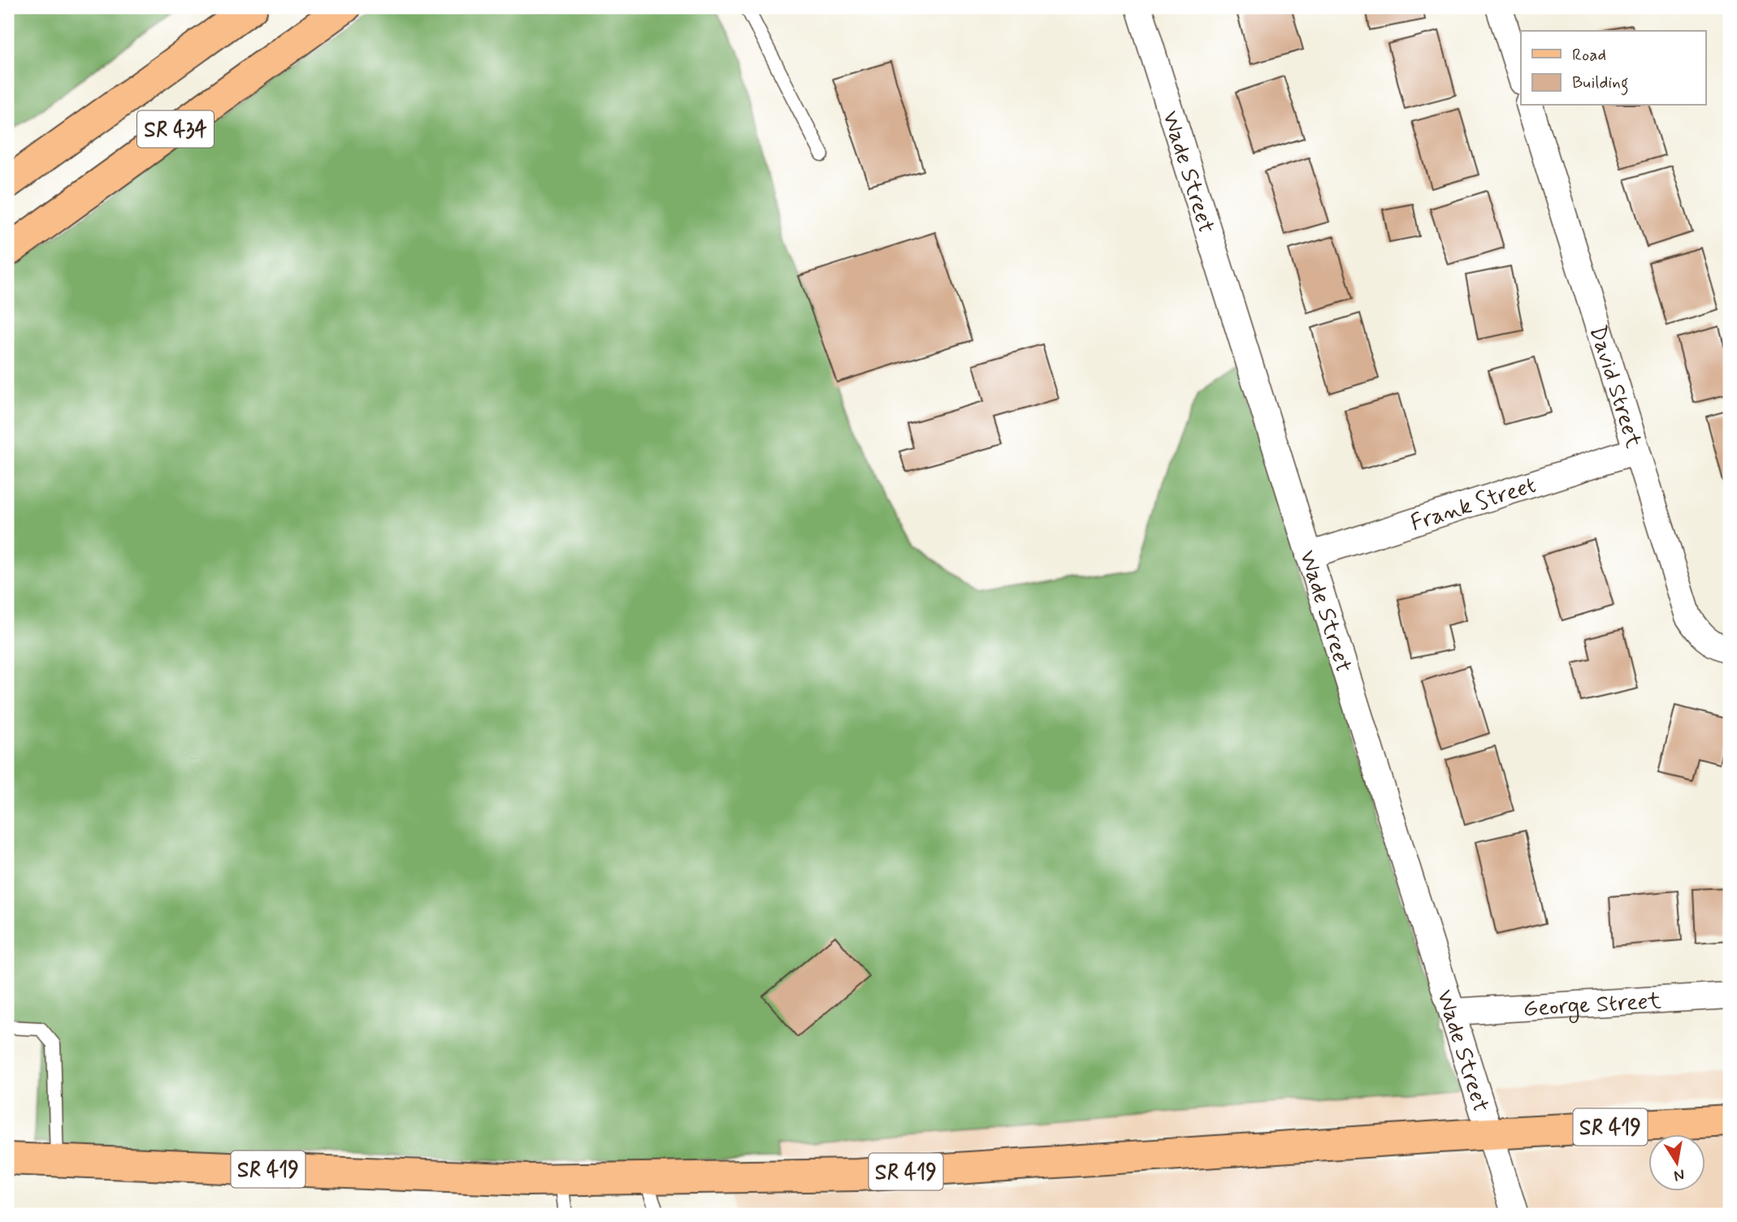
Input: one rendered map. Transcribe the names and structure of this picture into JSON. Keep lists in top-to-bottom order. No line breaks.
{"streets":{"main road":["SR 434","SR 419"],"street":["Wade Street","David Street","Frank Street","George Street"]},"crossings":[["Wade Street","Frank Street"],["Wade Street","George Street"],["Wade Street","SR 419"],["David Street","Frank Street"]],"legend":["Road","Building"],"north":"bottom"}
